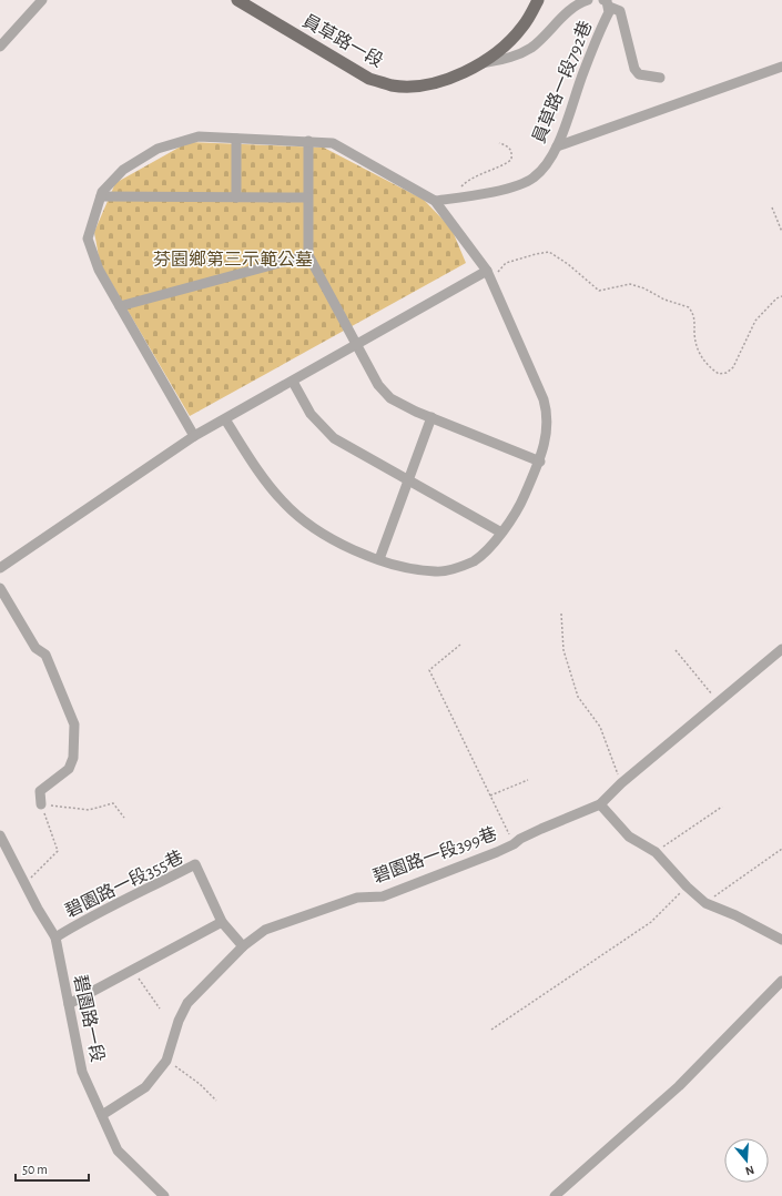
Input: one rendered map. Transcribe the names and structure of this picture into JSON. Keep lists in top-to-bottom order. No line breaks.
{"streets":{"main road":["員草路一段"],"street":["員草路一段792巷","碧園路一段399巷","碧園路一段355巷","碧園路一段"]},"crossings":[["員草路一段","員草路一段792巷"],["碧園路一段399巷","碧園路一段355巷"],["碧園路一段399巷","碧園路一段"],["碧園路一段355巷","碧園路一段"]],"parks":["芬園鄉第三示範公墓"],"scale_bar":"50 m","north":"bottom"}
